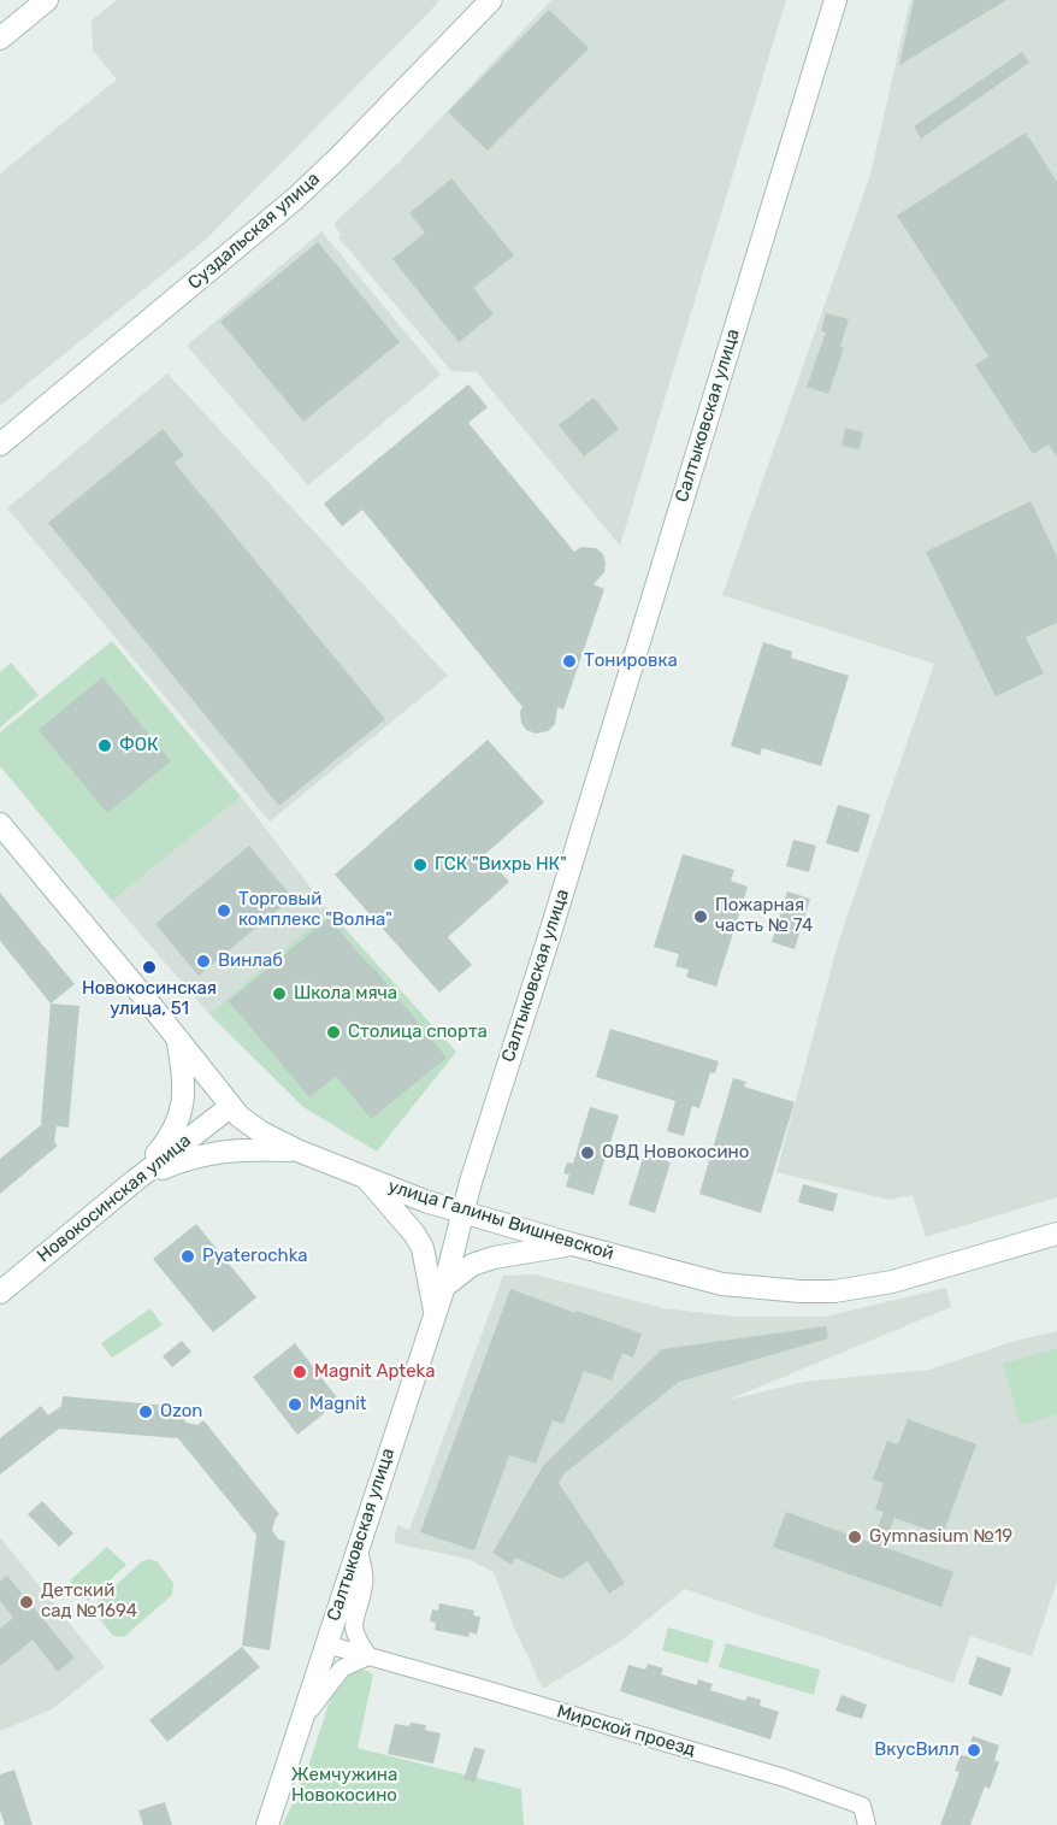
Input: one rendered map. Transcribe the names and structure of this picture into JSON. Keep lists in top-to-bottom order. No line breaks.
{"streets":{"street":["Суздальская улица","Салтыковская улица","Новокосинская улица","улица Галины Вишневской","Мирской проезд"]},"crossings":[["Салтыковская улица","улица Галины Вишневской"],["Салтыковская улица","Мирской проезд"],["Новокосинская улица","улица Галины Вишневской"]],"parks":["Жемчужина Новокосино"],"places":["Тонировка","ФОК","ГСК \"Вихрь НК\"","Торговый комплекс \"Волна\"","Пожарная часть № 74","Винлаб","Новокосинская улица, 51","Школа мяча","Столица спорта","ОВД Новокосино","Pyaterochka","Magnit Apteka","Magnit","Ozon","Gymnasium №19","Детский сад №1694","ВкусВилл"]}
